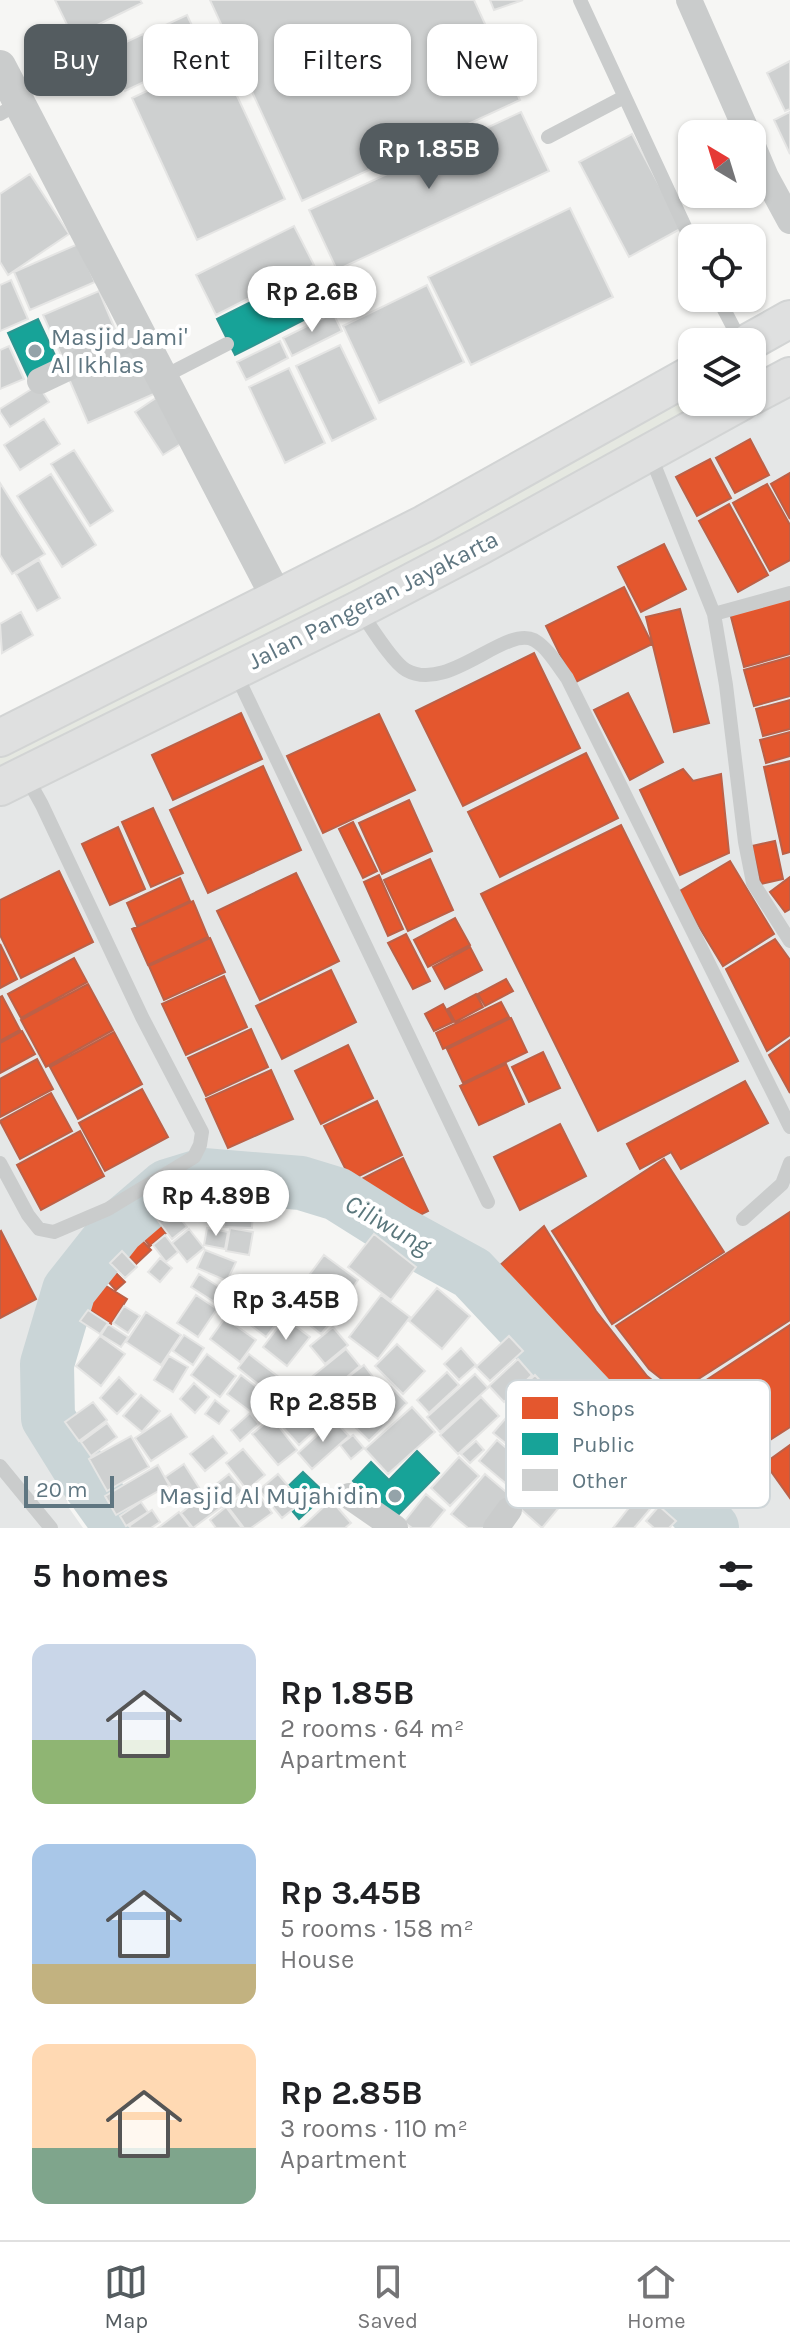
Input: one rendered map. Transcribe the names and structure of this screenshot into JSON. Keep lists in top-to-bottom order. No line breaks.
{"streets":{"main road":["Jalan Pangeran Jayakarta"]},"water":["Ciliwung"],"places":["Masjid Jami' Al Ikhlas","Masjid Al Mujahidin"],"legend":["Shops","Public","Other"],"scale_bar":"20 m","north":"top left","page":{"chip":["Buy","Rent","Filters","New"],"price":["Rp 1.85B","Rp 2.6B","Rp 4.89B","Rp 3.45B","Rp 2.85B"],"scale":"20 m","heading":"5 homes","list":[{"name":"Rp 1.85B","note":"2 rooms · 64 m² · Apartment"},{"name":"Rp 3.45B","note":"5 rooms · 158 m² · House"},{"name":"Rp 2.85B","note":"3 rooms · 110 m² · Apartment"}],"tabs":["Map","Saved","Home"]}}
